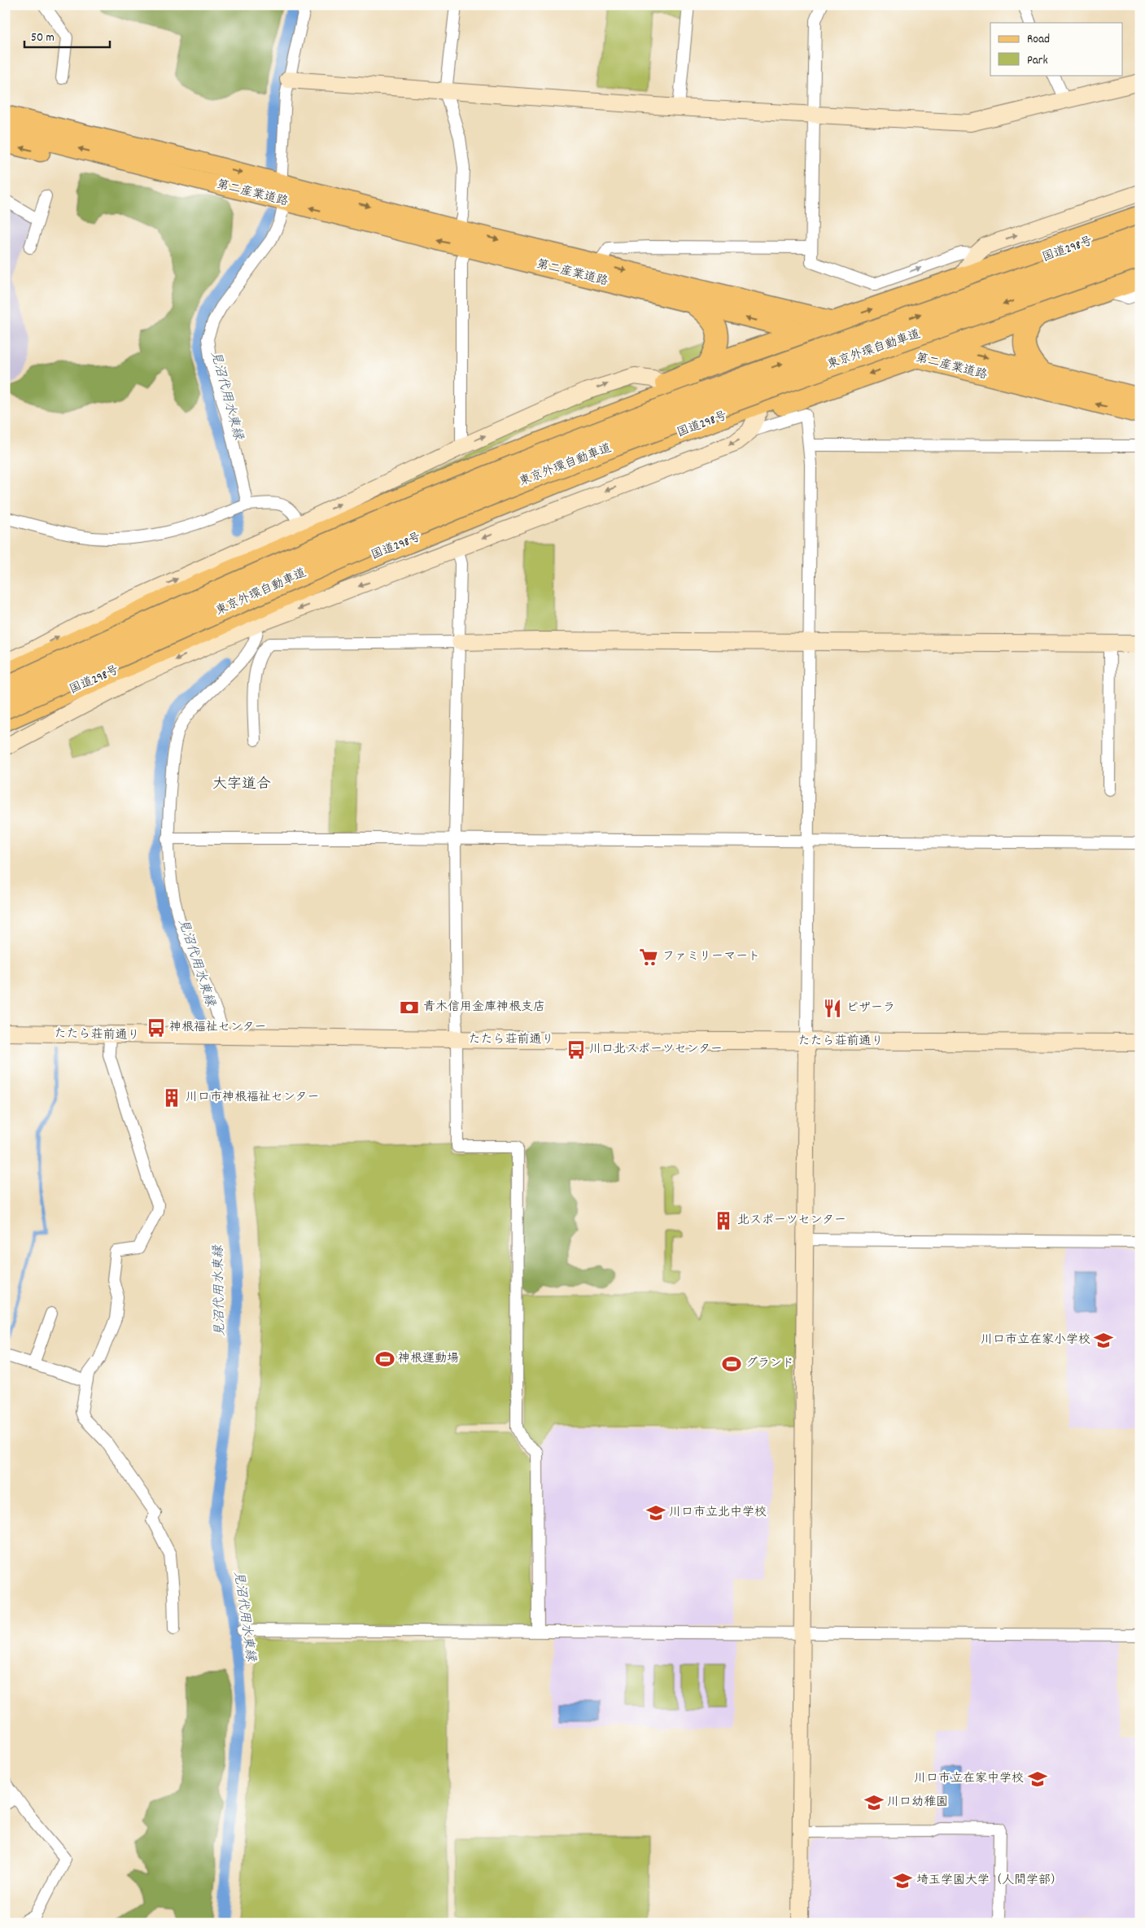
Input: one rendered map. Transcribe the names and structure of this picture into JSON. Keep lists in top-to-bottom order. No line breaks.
{"streets":{"highway":["国道298号","東京外環自動車道"],"main road":["第二産業道路"],"street":["たたら荘前通り"]},"districts":["大字道合"],"water":["見沼代用水東縁"],"places":{"supermarket":["ファミリーマート"],"bank":["青木信用金庫神根支店"],"restaurant":["ピザーラ"],"bus stop":["神根福祉センター","川口北スポーツセンター"],"building":["川口市神根福祉センター","北スポーツセンター"],"school or university":["川口市立在家小学校","川口市立北中学校","川口市立在家中学校","川口幼稚園","埼玉学園大学（人間学部）"],"sports":["神根運動場","グランド"]},"legend":["Road","Park"],"scale_bar":"50 m"}
